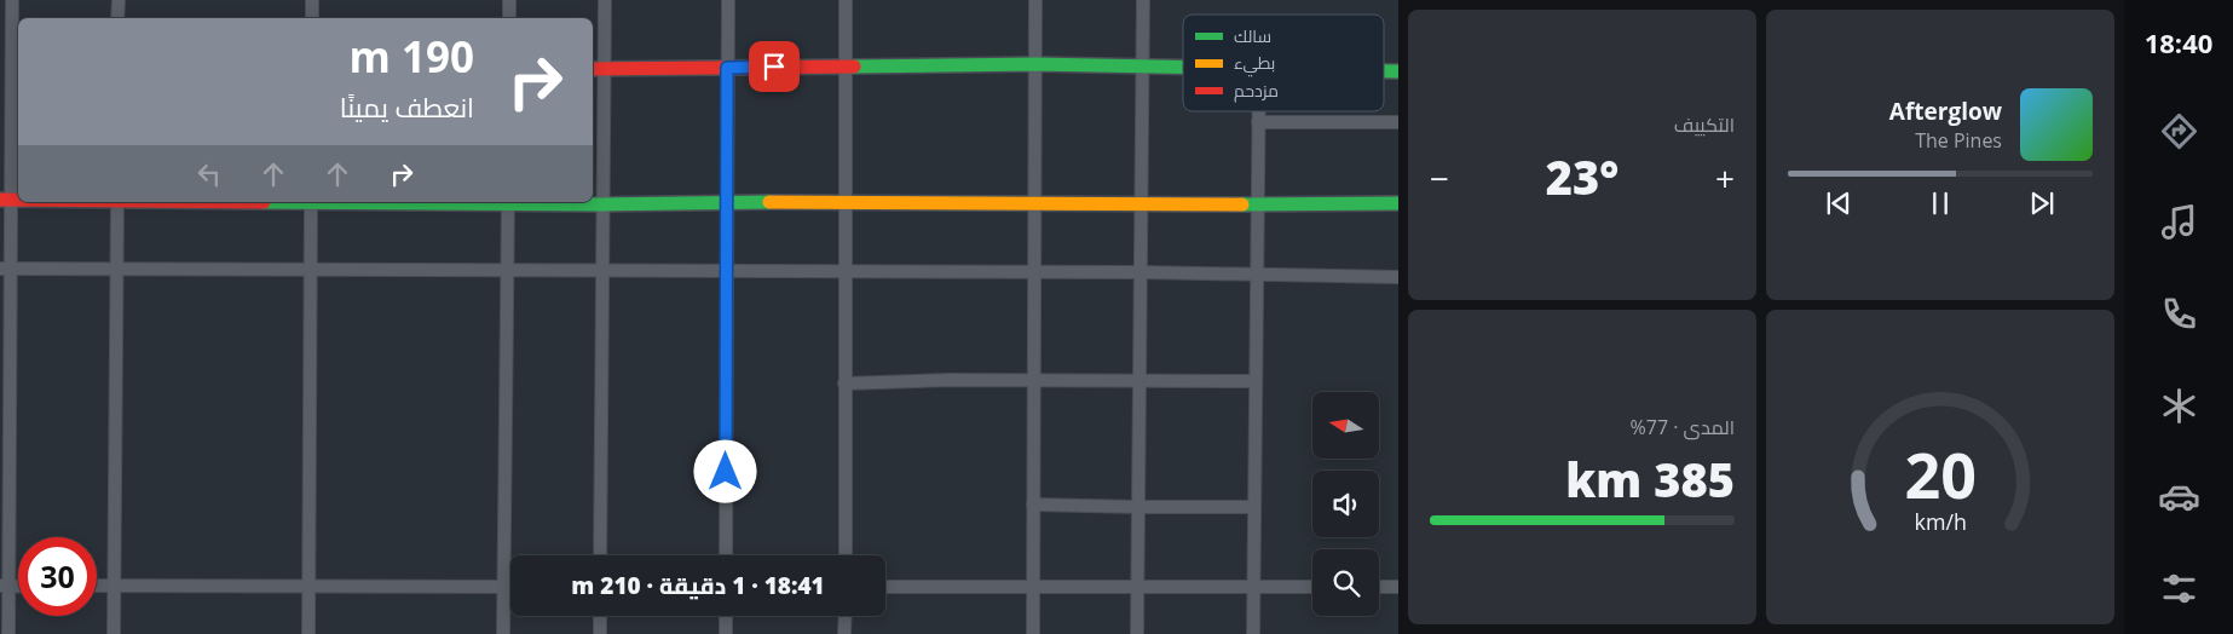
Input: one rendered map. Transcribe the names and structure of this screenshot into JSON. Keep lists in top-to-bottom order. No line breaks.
{"legend":["سالك","بطيء","مزدحم"],"north":"left","page":{"tabs":"18:40","tile":["التكييف",["المدى · 77%","385 km"]],"turn":["190 m","انعطف يمينًا"],"song":["Afterglow","The Pines"],"heat":["−","23°","+"],"limit":"30","trip":"18:41 · 1 دقيقة · 210 m","gauge":["20","km/h"]}}
